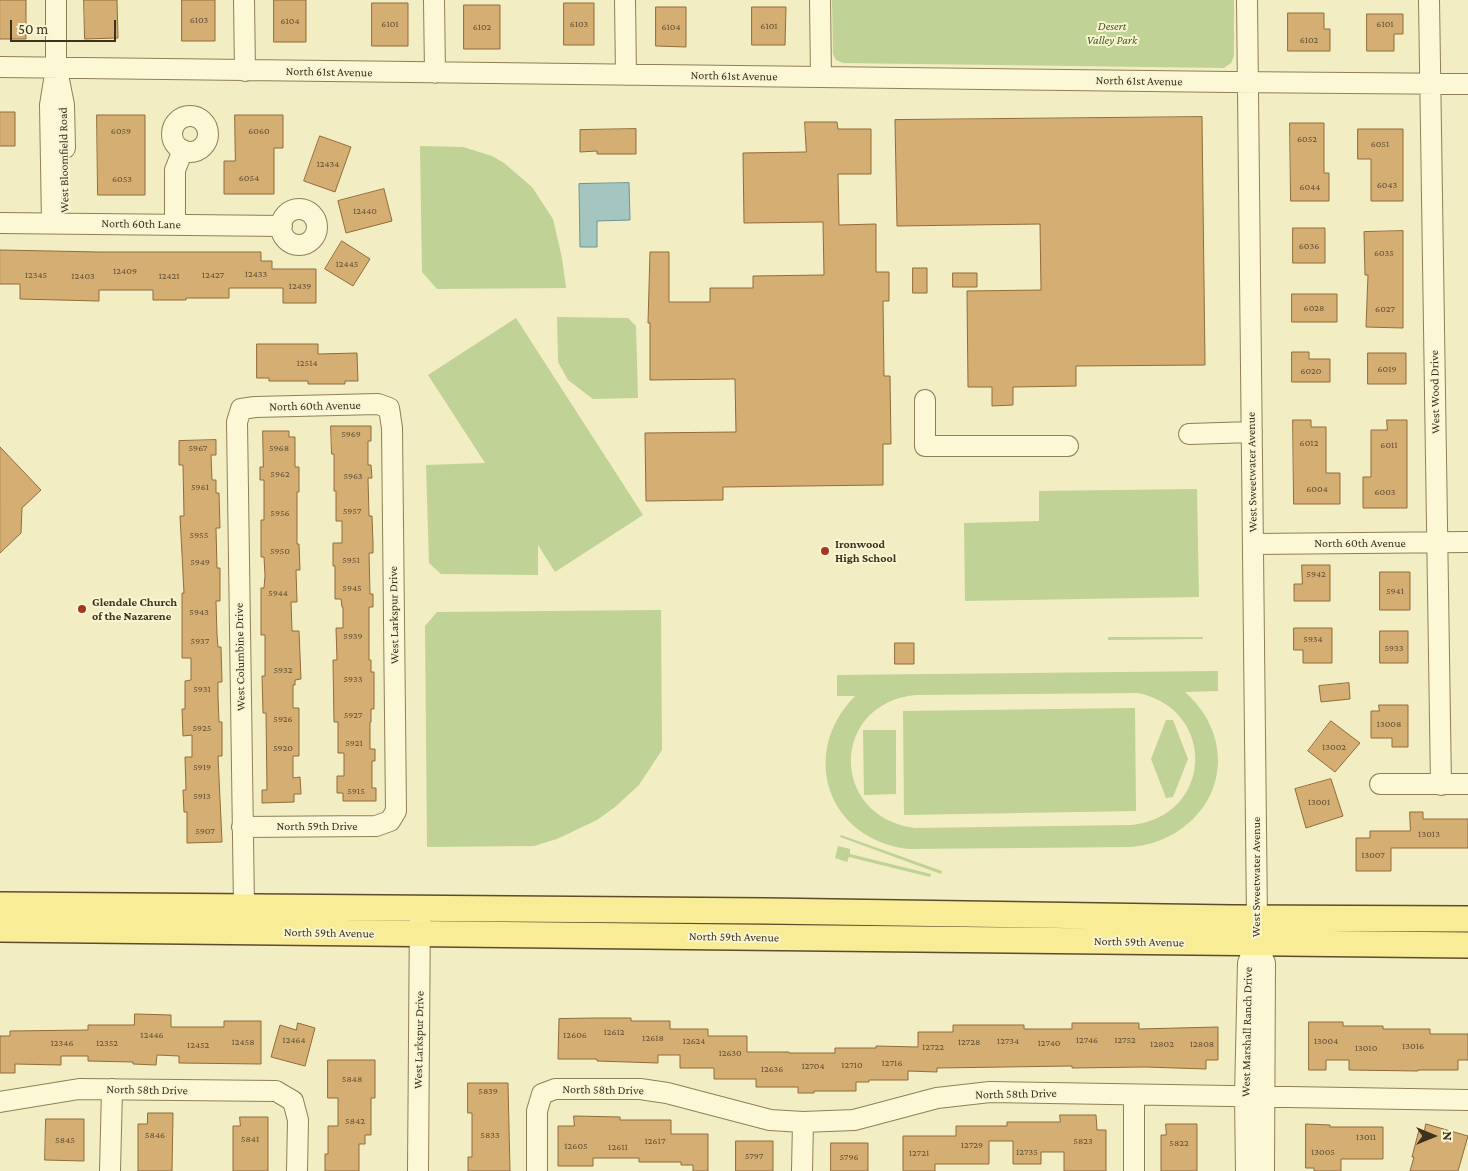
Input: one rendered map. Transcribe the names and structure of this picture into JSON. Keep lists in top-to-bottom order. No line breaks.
{"streets":{"main road":["North 59th Avenue"],"street":["North 61st Avenue","West Bloomfield Road","North 60th Lane","West Wood Drive","North 60th Avenue","West Sweetwater Avenue","West Larkspur Drive","West Columbine Drive","North 59th Drive","West Marshall Ranch Drive","North 58th Drive"]},"crossings":[["North 61st Avenue","West Bloomfield Road"],["North 61st Avenue","West Wood Drive"],["North 61st Avenue","West Sweetwater Avenue"],["West Bloomfield Road","North 60th Lane"],["West Wood Drive","North 60th Avenue"],["North 60th Avenue","West Sweetwater Avenue"],["North 60th Avenue","West Larkspur Drive"],["North 60th Avenue","West Columbine Drive"],["West Sweetwater Avenue","North 59th Avenue"],["West Sweetwater Avenue","West Marshall Ranch Drive"],["West Larkspur Drive","North 59th Drive"],["West Larkspur Drive","North 59th Avenue"],["West Columbine Drive","North 59th Drive"],["West Columbine Drive","North 59th Avenue"],["North 59th Avenue","West Marshall Ranch Drive"],["West Marshall Ranch Drive","North 58th Drive"]],"parks":["Desert Valley Park"],"places":["Ironwood High School","Glendale Church of the Nazarene"],"house_numbers":["6103","6104","6101","6103","6101","6101","6102","6104","6102","6059","6060","6052","6051","12434","6054","6053","6043","6044","12440","6036","6035","12445","12409","12433","12345","12427","12403","12421","12439","6028","6027","12514","6019","6020","5969","6012","6011","5967","5968","5962","5963","5961","6004","6003","5957","5956","5955","5950","5951","5949","5942","5945","5941","5944","5943","5939","5934","5937","5933","5932","5933","5931","5927","5926","13008","5925","5921","13002","5920","5919","5915","5913","13001","5907","13013","13007","12612","12446","12606","12618","12464","12746","12752","12624","12734","13004","12458","12728","12346","12352","12740","12802","12808","12452","13016","12722","13010","12630","12716","12710","12704","12636","5848","5839","5842","5846","5833","13011","5841","5845","12617","5823","5822","12729","12605","12611","12735","13005","12721","5797","5796"],"scale_bar":"50 m","north":"right"}
